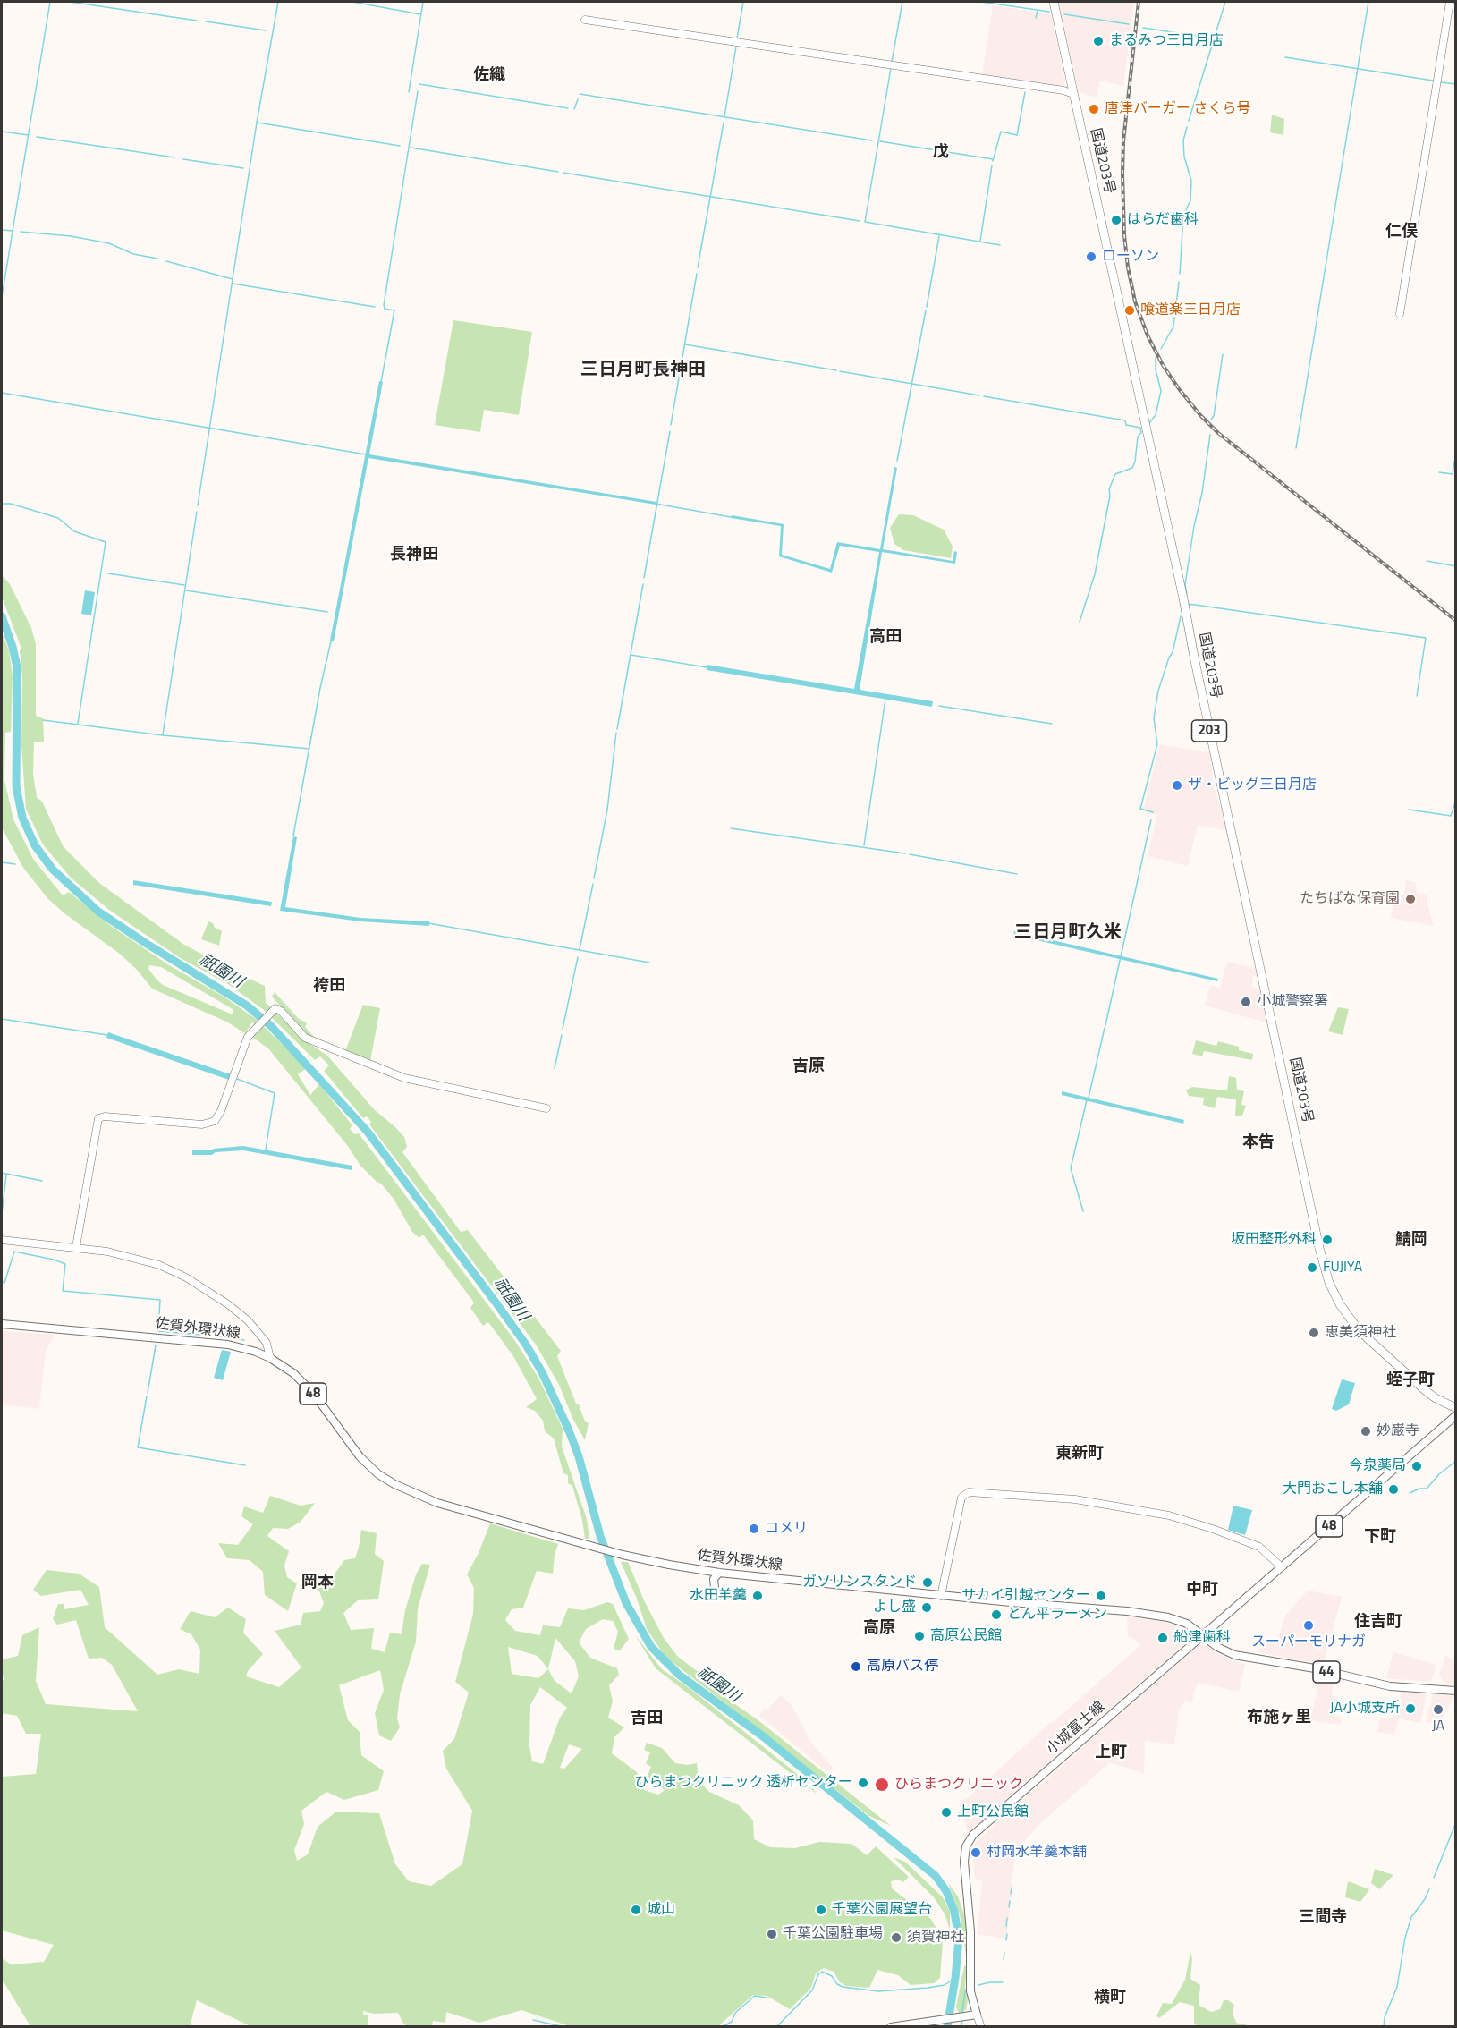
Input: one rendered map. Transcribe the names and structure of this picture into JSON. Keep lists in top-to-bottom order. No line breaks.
{"streets":{"highway":["国道203号","203"],"main road":["佐賀外環状線","48","44","小城富士線"]},"crossings":[["佐賀外環状線","48"],["佐賀外環状線","44"],["佐賀外環状線","小城富士線"],["48","44"],["48","小城富士線"],["44","小城富士線"]],"districts":["佐織","戊","仁俣","三日月町長神田","長神田","高田","三日月町久米","袴田","吉原","本告","鯖岡","蛭子町","東新町","下町","岡本","中町","住吉町","高原","布施ヶ里","吉田","上町","三間寺","横町"],"water":["祇園川"],"places":["まるみつ三日月店","唐津バーガー さくら号","はらだ歯科","ローソン","喰道楽三日月店","ザ・ビッグ三日月店","たちばな保育園","小城警察署","坂田整形外科","FUJIYA","恵美須神社","妙巌寺","今泉薬局","大門おこし本舗","コメリ","ガソリンスタンド","水田羊羹","サカイ引越センター","よし盛","とん平ラーメン","スーパーモリナガ","高原公民館","船津歯科","高原バス停","JA小城支所","JA","ひらまつクリニック 透析センター","ひらまつクリニック","上町公民館","村岡水羊羹本舗","城山","千葉公園展望台","千葉公園駐車場","須賀神社"]}
